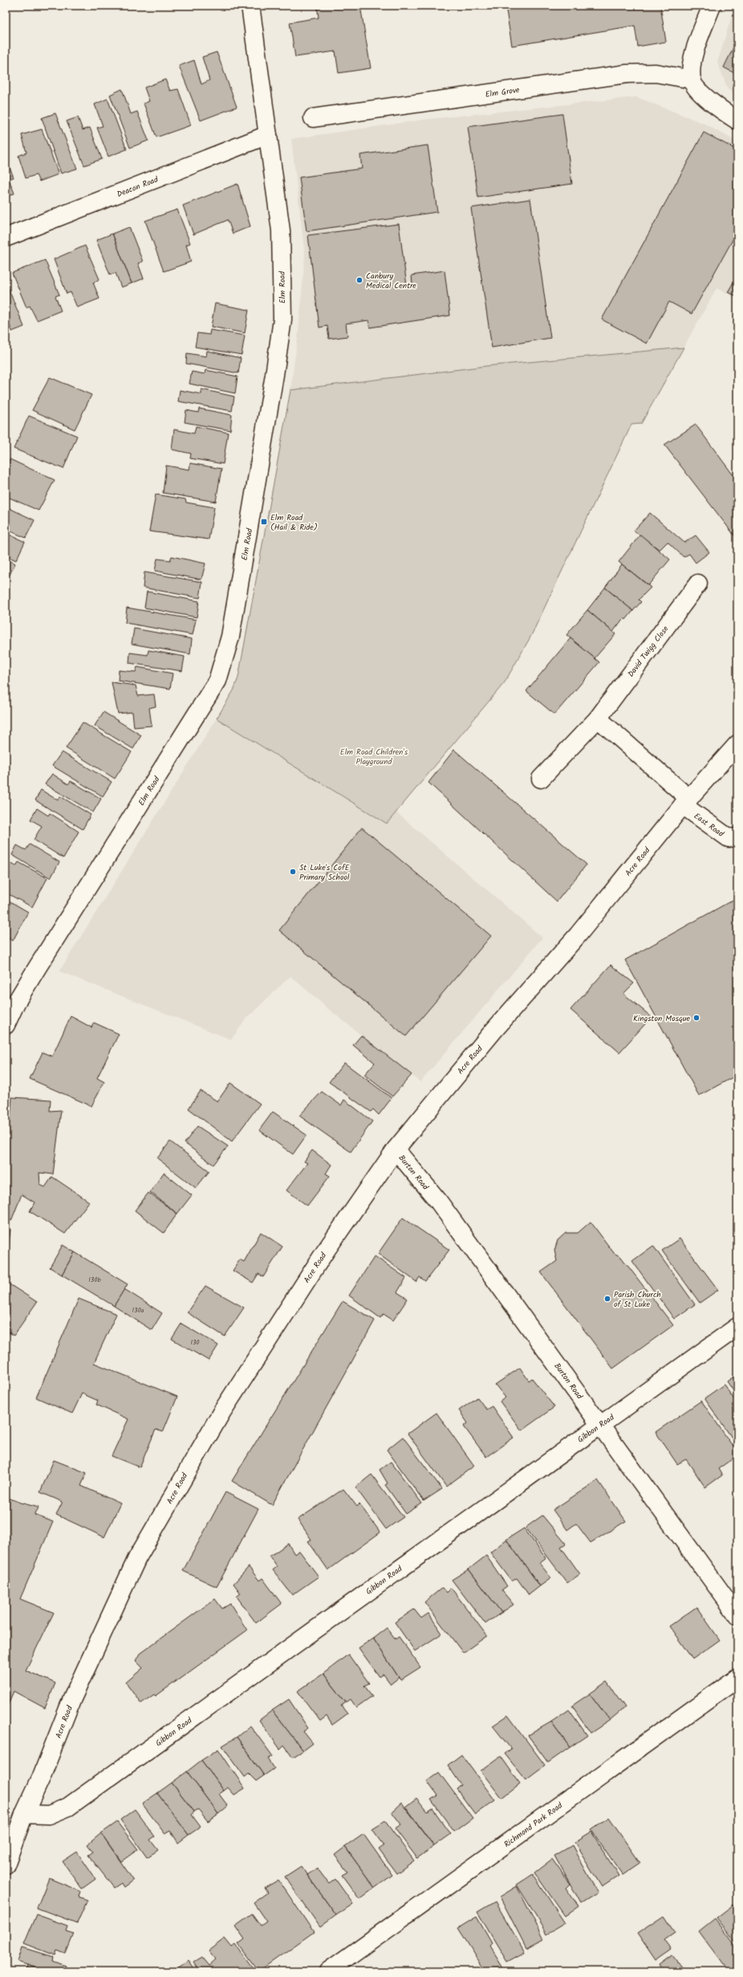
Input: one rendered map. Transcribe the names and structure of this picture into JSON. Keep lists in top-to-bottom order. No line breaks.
{"streets":{"street":["Elm Grove","Deacon Road","Elm Road","David Twigg Close","East Road","Acre Road","Burton Road","Gibbon Road","Richmond Park Road"]},"crossings":[["Deacon Road","Elm Road"],["East Road","Acre Road"],["Acre Road","Burton Road"],["Acre Road","Gibbon Road"],["Burton Road","Gibbon Road"]],"parks":["Elm Road Children's Playground"],"places":{"other":["Canbury Medical Centre","St Luke's CofE Primary School","Kingston Mosque","Parish Church of St Luke"],"transit":["Elm Road (Hail & Ride)"]},"house_numbers":["130b","130a","130"]}
